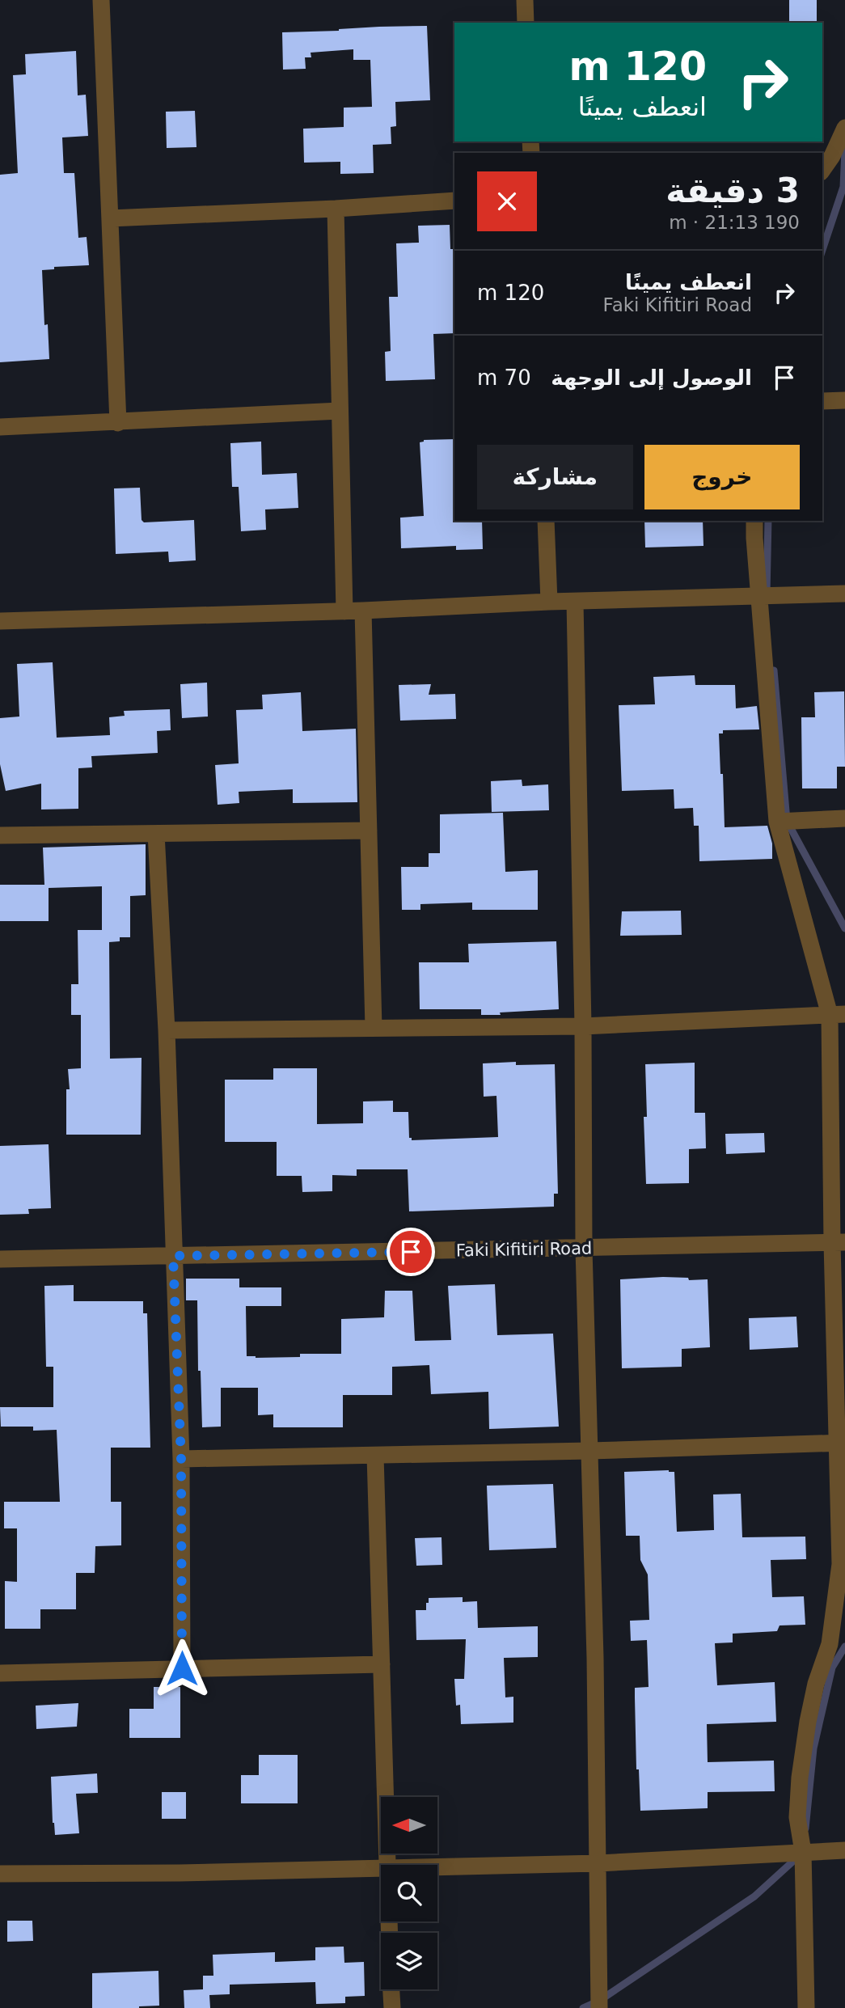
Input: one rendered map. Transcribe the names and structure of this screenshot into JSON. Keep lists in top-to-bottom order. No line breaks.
{"streets":{"street":["Faki Kifitiri Road"]},"north":"left","page":{"turn":["120 m","انعطف يمينًا"],"heading":["3 دقيقة","190 m · 21:13"],"list":[{"name":"انعطف يمينًا","note":"Faki Kifitiri Road","value":"120 m"},{"name":"الوصول إلى الوجهة","value":"70 m"}],"buttons":["خروج","مشاركة"]}}
